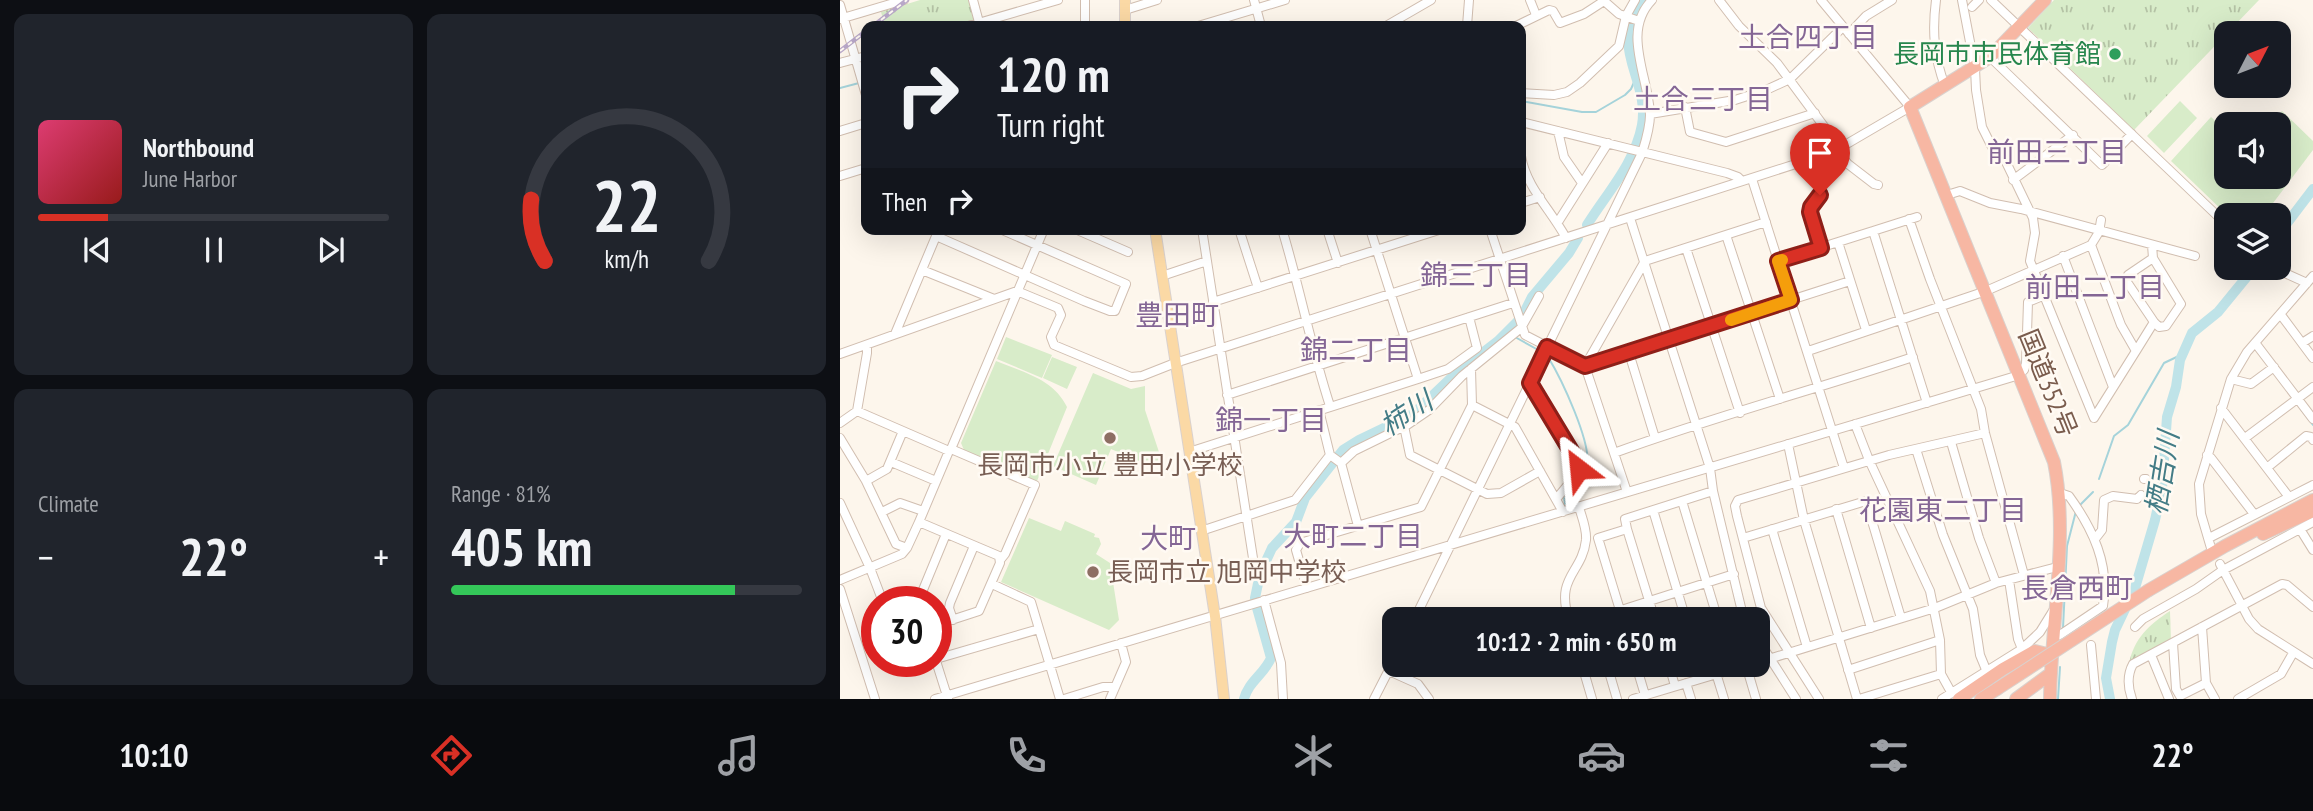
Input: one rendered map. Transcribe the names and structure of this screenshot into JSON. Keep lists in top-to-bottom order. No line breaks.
{"streets":{"highway":["国道352号"]},"districts":["土合四丁目","土合三丁目","前田三丁目","錦三丁目","前田二丁目","豊田町","錦二丁目","錦一丁目","花園東二丁目","大町二丁目","大町","長倉西町"],"water":["柿川","栖吉川"],"places":["長岡市市民体育館","長岡市小立 豊田小学校","長岡市立 旭岡中学校"],"north":"top right","page":{"turn":["120 m","Turn right"],"song":["Northbound","June Harbor"],"then":"Then","tile":["Climate",["Range · 81%","405 km"]],"heat":["−","22°","+"],"limit":"30","trip":"10:12 · 2 min · 650 m","tabs":["10:10","22°"],"gauge":["22","km/h"]}}
